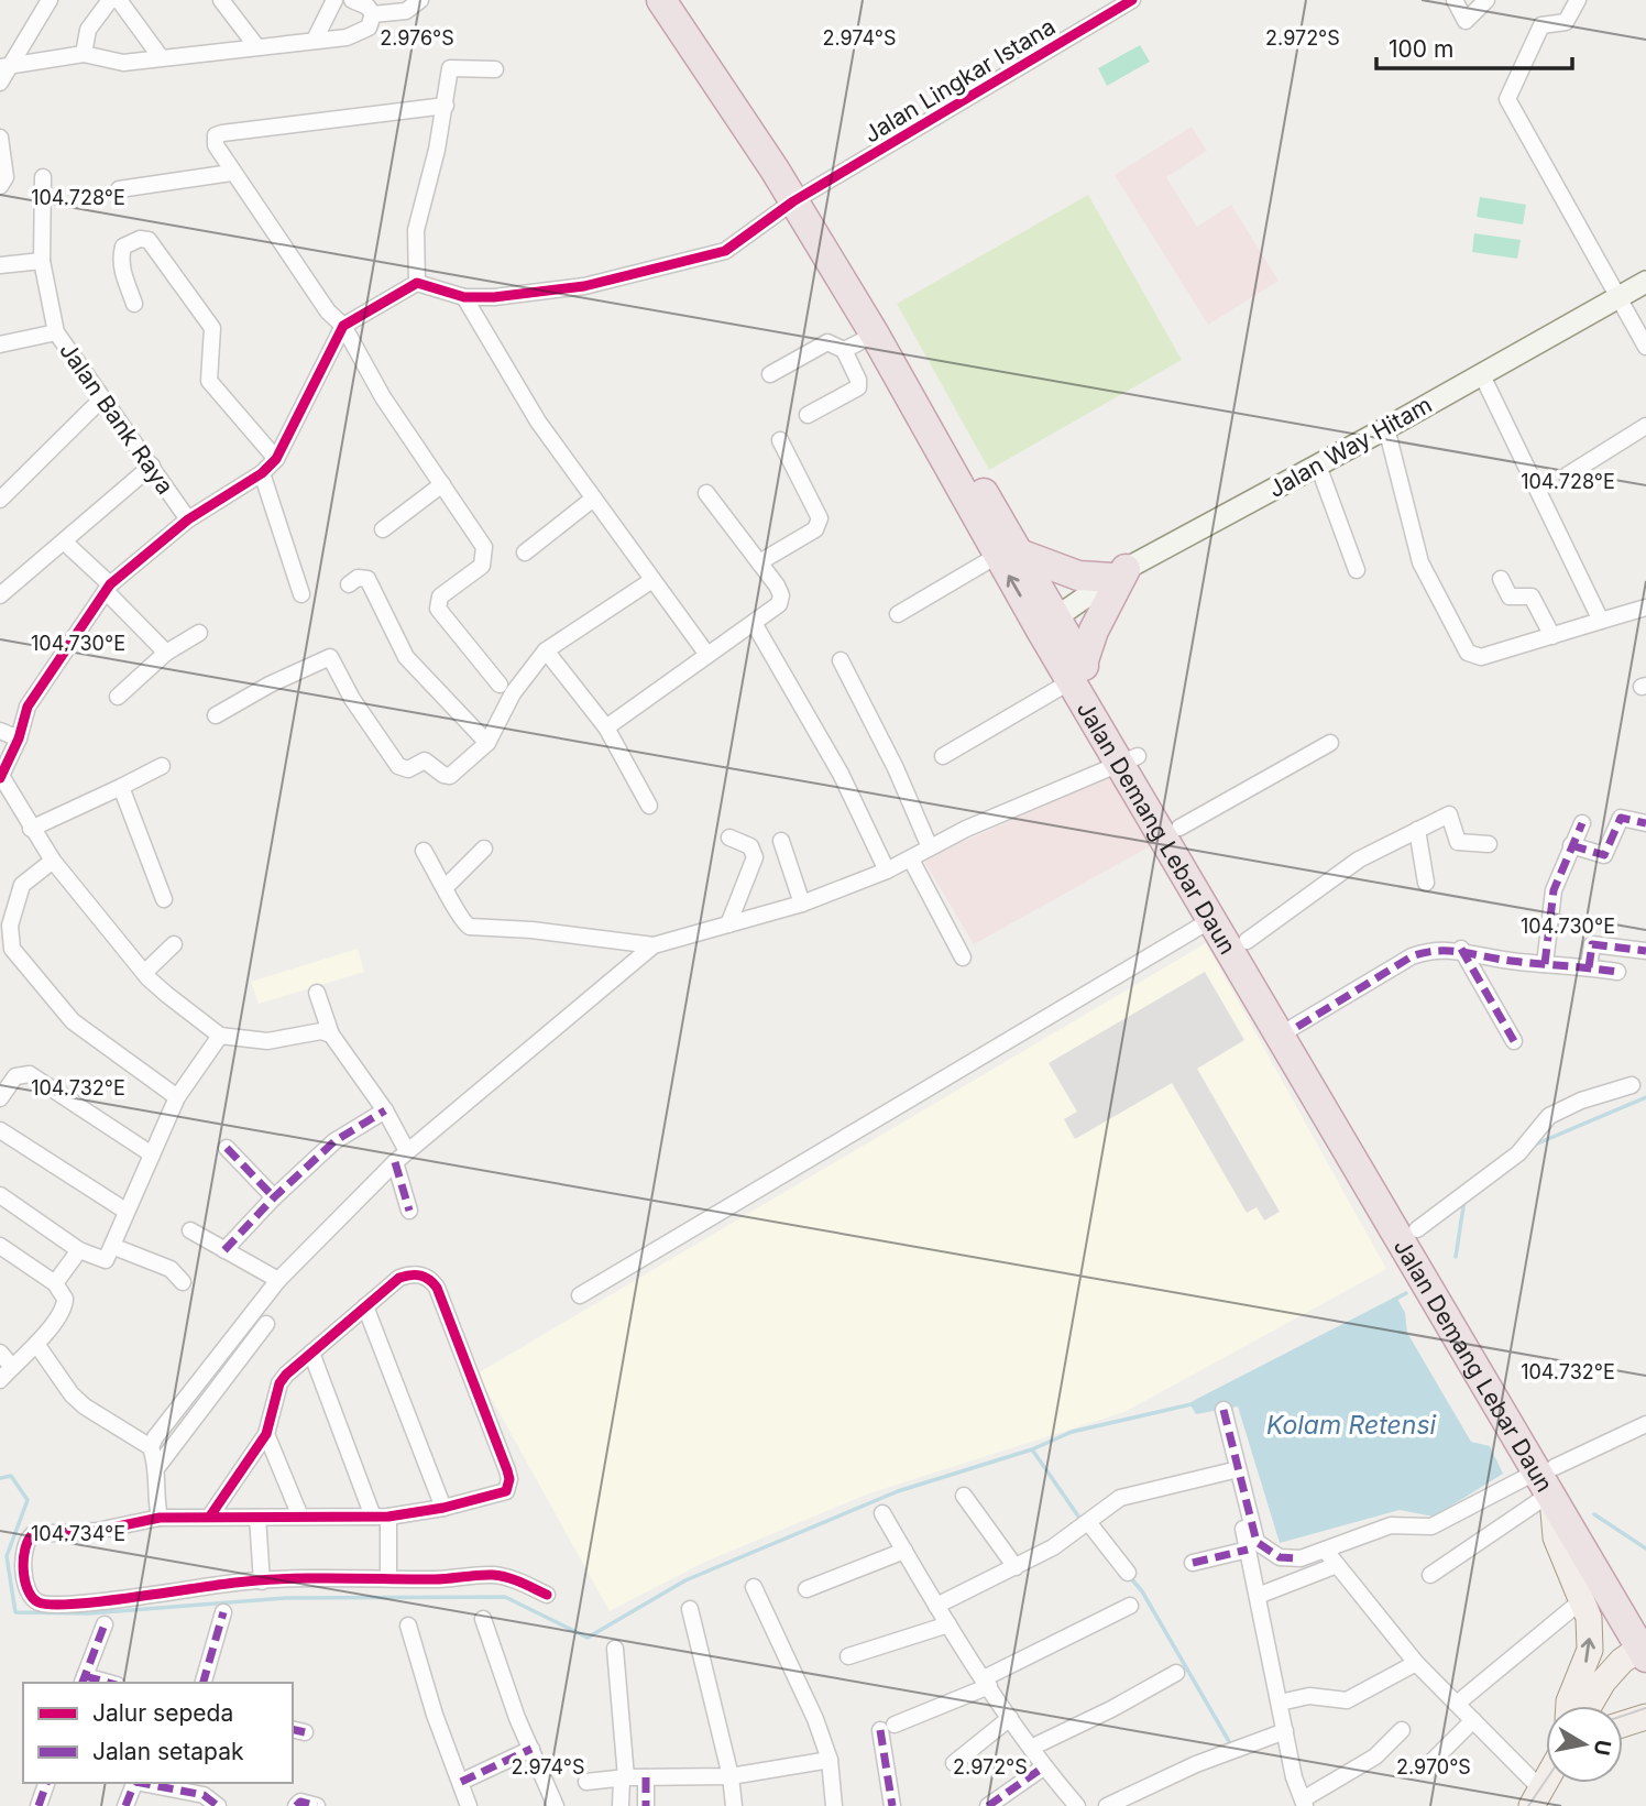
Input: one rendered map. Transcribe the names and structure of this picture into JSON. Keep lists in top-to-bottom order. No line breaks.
{"streets":{"highway":["Jalan Demang Lebar Daun"],"street":["Jalan Lingkar Istana","Jalan Bank Raya","Jalan Way Hitam"]},"crossings":[["Jalan Lingkar Istana","Jalan Demang Lebar Daun"],["Jalan Way Hitam","Jalan Demang Lebar Daun"]],"water":["Kolam Retensi"],"legend":["Jalur sepeda","Jalan setapak"],"scale_bar":"100 m","north":"right","coordinates":["2.976°S","2.974°S","2.972°S","104.728°E","104.730°E","104.732°E","104.734°E","2.970°S"]}
